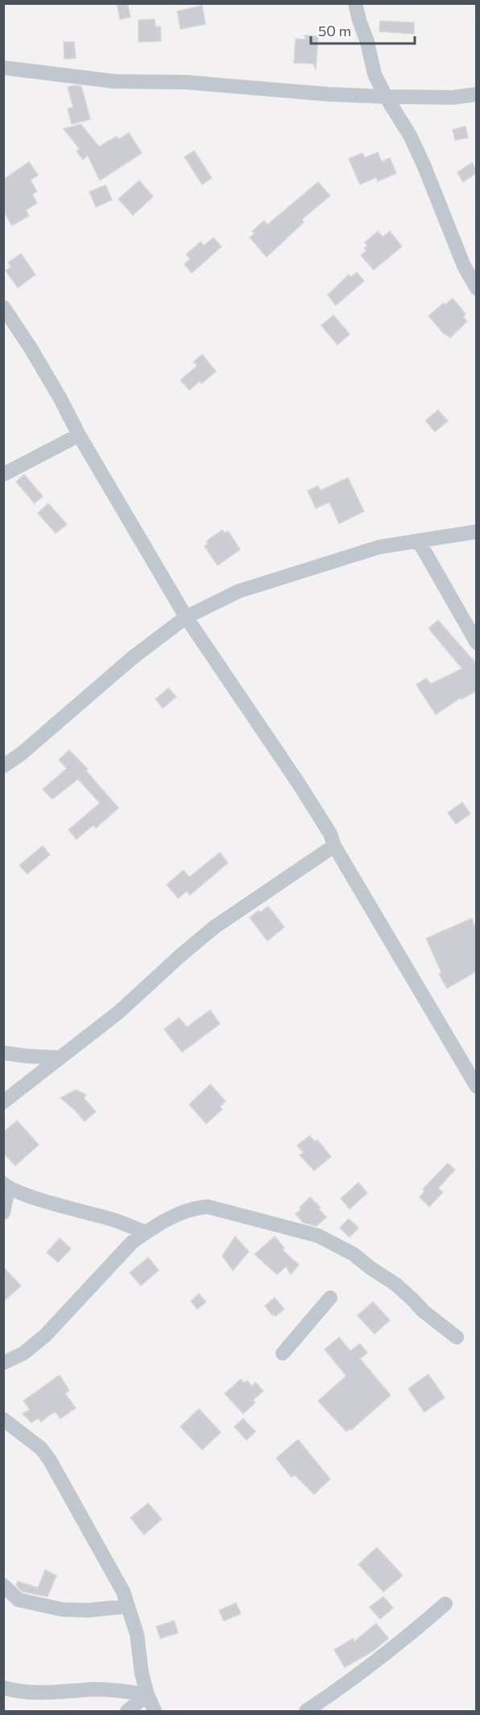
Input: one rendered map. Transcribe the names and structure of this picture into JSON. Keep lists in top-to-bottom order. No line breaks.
{"scale_bar":"50 m"}
